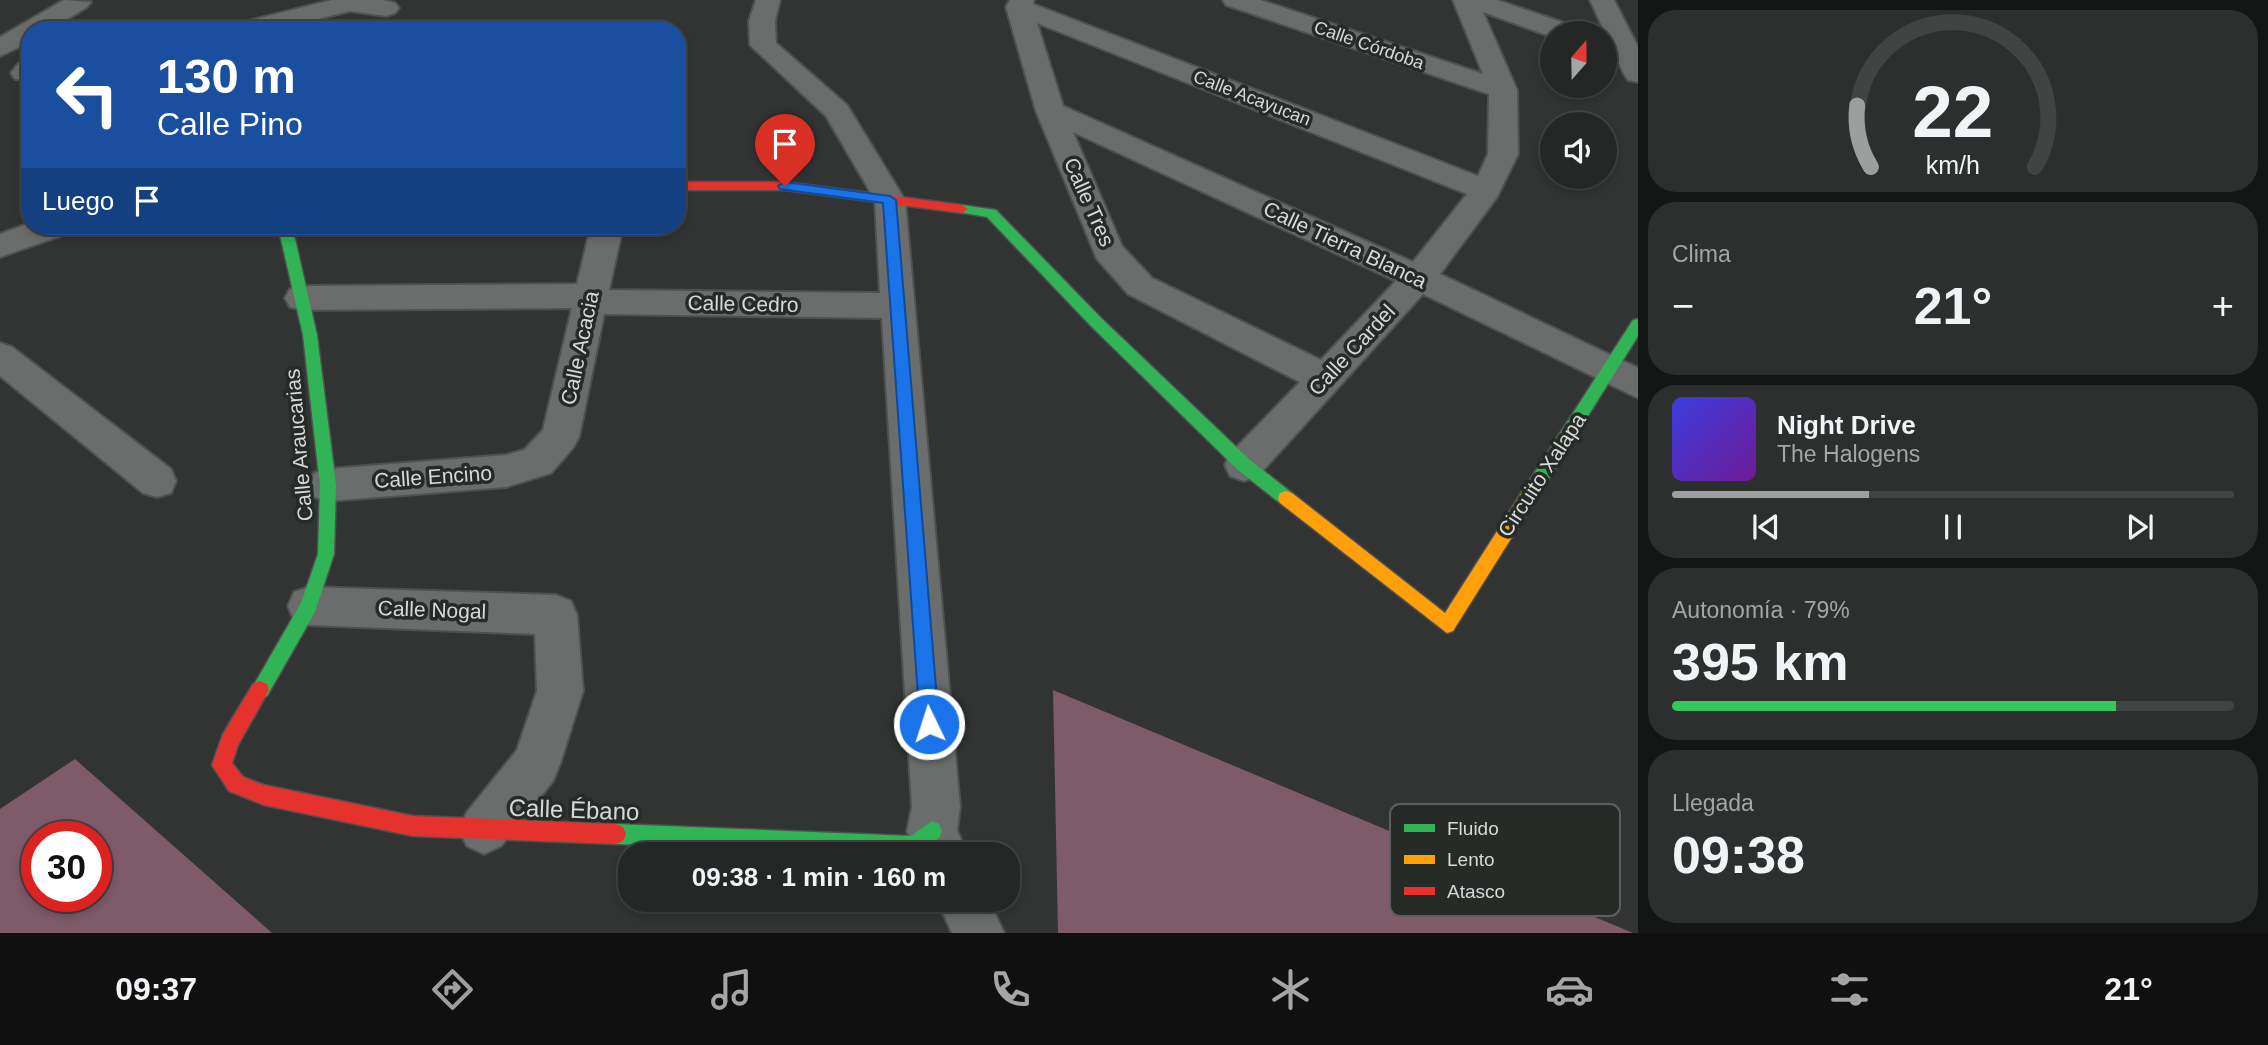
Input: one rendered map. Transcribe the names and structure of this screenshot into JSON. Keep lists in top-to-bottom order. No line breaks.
{"streets":{"street":["Calle Córdoba","Calle Acayucan","Calle Tres","Calle Tierra Blanca","Calle Cedro","Calle Acacia","Calle Cardel","Calle Araucarias","Circuito Xalapa","Calle Encino","Calle Nogal","Calle Ébano"]},"crossings":[["Calle Córdoba","Calle Cardel"],["Calle Acayucan","Calle Tres"],["Calle Acayucan","Calle Cardel"],["Calle Tres","Calle Tierra Blanca"],["Calle Tres","Calle Cardel"],["Calle Tierra Blanca","Calle Cardel"],["Calle Tierra Blanca","Circuito Xalapa"],["Calle Cedro","Calle Acacia"],["Calle Cedro","Calle Araucarias"],["Calle Acacia","Calle Encino"],["Calle Cardel","Circuito Xalapa"],["Calle Araucarias","Calle Encino"],["Calle Araucarias","Calle Nogal"],["Calle Araucarias","Calle Ébano"],["Calle Nogal","Calle Ébano"]],"legend":["Fluido","Lento","Atasco"],"north":"top","page":{"turn":["130 m","Calle Pino"],"then":"Luego","tile":["Clima",["Autonomía · 79%","395 km"],["Llegada","09:38"]],"heat":["−","21°","+"],"song":["Night Drive","The Halogens"],"limit":"30","trip":"09:38 · 1 min · 160 m","tabs":["09:37","21°"],"gauge":["22","km/h"]}}
